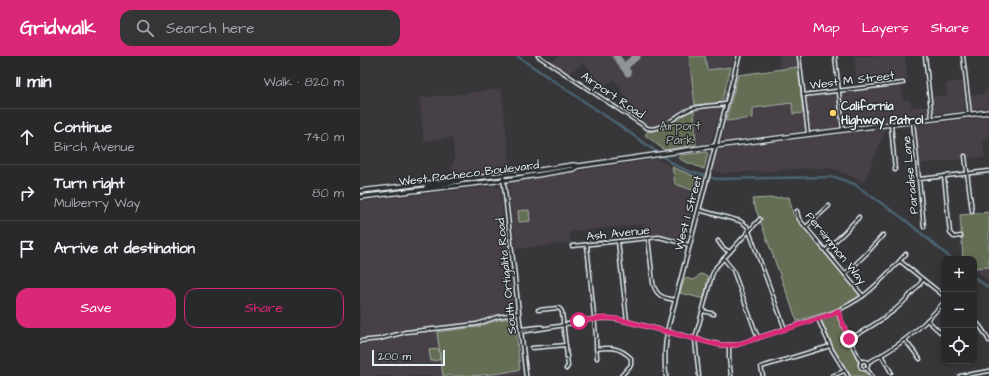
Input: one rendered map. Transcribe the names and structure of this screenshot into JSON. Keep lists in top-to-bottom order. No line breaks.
{"streets":{"highway":["West Pacheco Boulevard"],"street":["West M Street","Airport Road","Paradise Lane","West I Street","Ash Avenue","Persimmon Way","South Ortigalita Road"]},"crossings":[["Airport Road","West I Street"],["West Pacheco Boulevard","Paradise Lane"],["West Pacheco Boulevard","West I Street"],["West Pacheco Boulevard","South Ortigalita Road"],["West I Street","Ash Avenue"]],"parks":["Airport Park"],"places":["California Highway Patrol"],"scale_bar":"200 m","page":{"header":"Gridwalk","search":"Search here","nav":["Map","Layers","Share"],"heading":["11 min","Walk · 820 m"],"list":[["Continue","Birch Avenue","740 m"],["Turn right","Mulberry Way","80 m"],"Arrive at destination"],"map_buttons":["+","−"],"buttons":["Save","Share"],"scale":"200 m"}}
